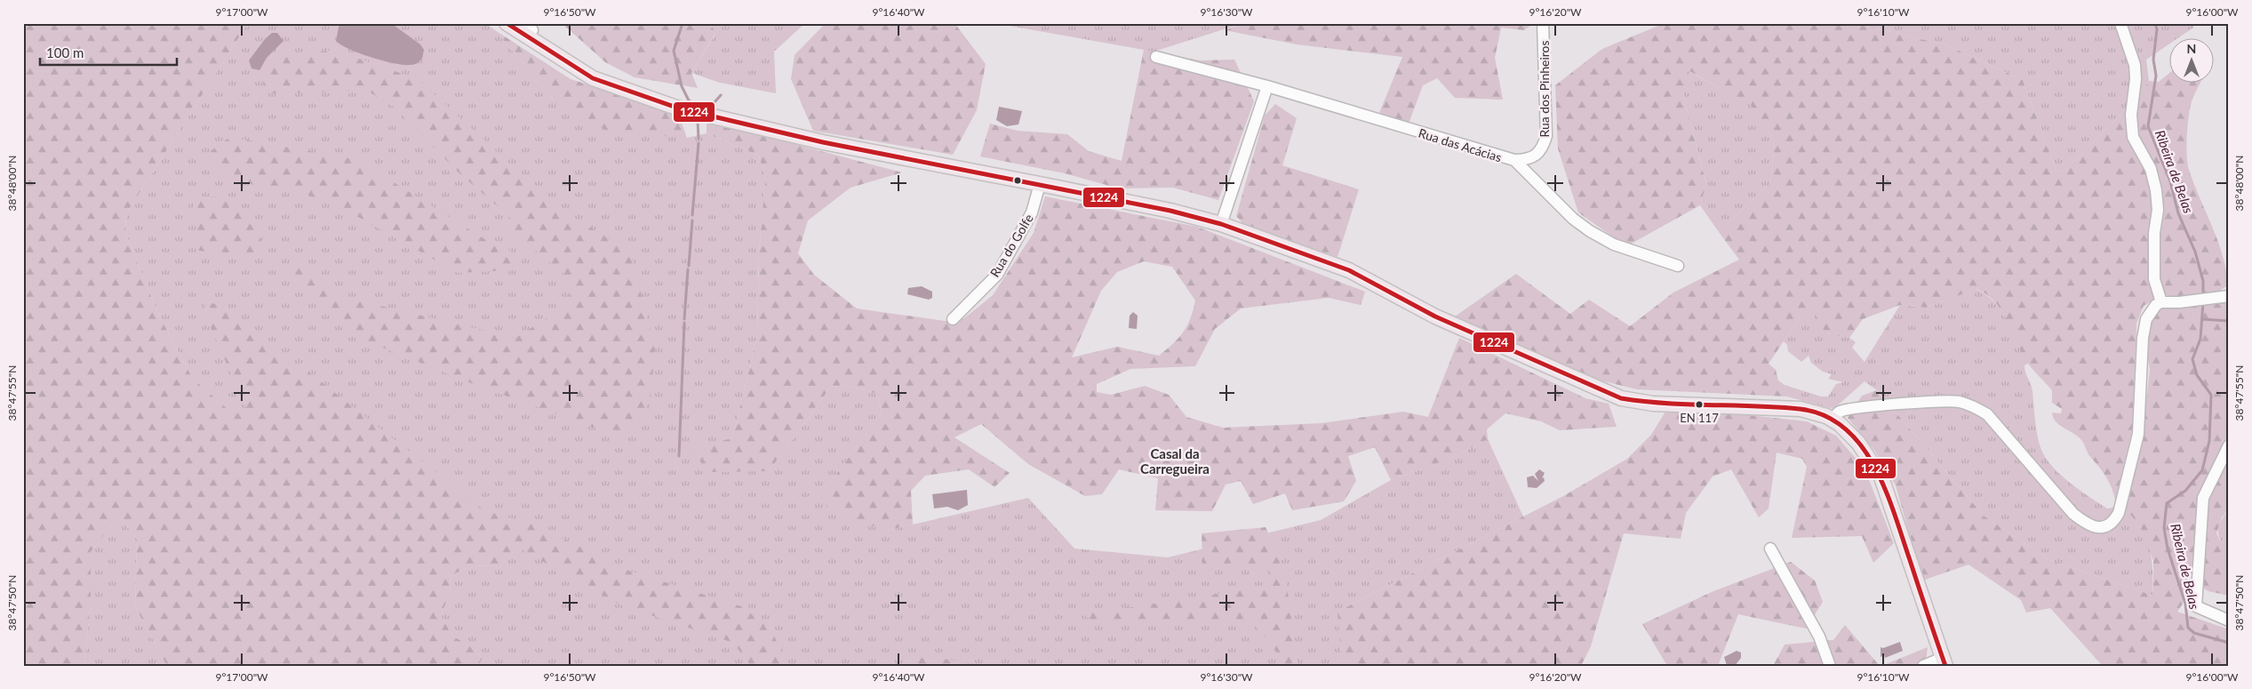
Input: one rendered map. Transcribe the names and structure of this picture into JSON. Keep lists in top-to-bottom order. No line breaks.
{"streets":{"street":["Rua dos Pinheiros","Rua das Acácias","Rua do Golfe"]},"crossings":[["Rua dos Pinheiros","Rua das Acácias"]],"districts":["Casal da Carregueira"],"water":["Ribeira de Belas"],"places":["EN 117"],"lines":["transit line 1224"],"scale_bar":"100 m","north":"top","coordinates":["9°17'00\"W","9°16'50\"W","9°16'40\"W","9°16'30\"W","9°16'20\"W","9°16'10\"W","9°16'00\"W","38°48'00\"N","38°47'55\"N","38°47'50\"N"]}
